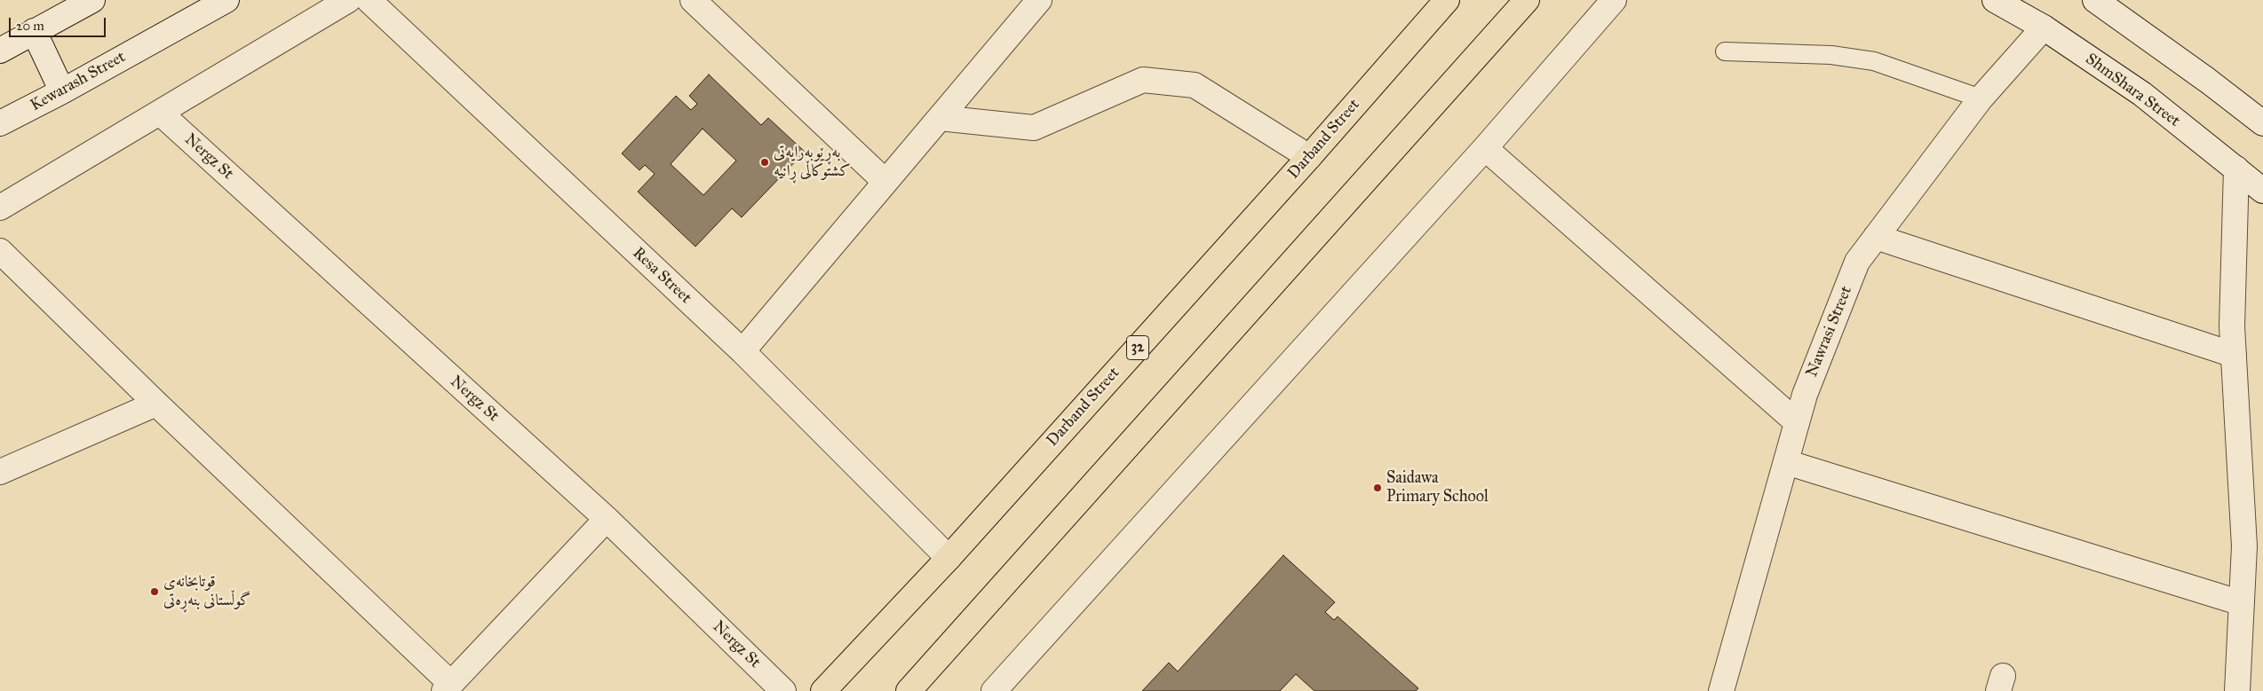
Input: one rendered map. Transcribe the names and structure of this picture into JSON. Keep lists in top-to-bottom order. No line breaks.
{"streets":{"highway":["Darband Street","32"],"street":["Kewarash Street","ShmShara Street","Nergz St","Resa Street","Nawrasi Street"]},"crossings":[["ShmShara Street","Nawrasi Street"],["Darband Street","Resa Street"]],"places":["بەڕێوبەرایەتی کشتوکاڵی ڕانیە","Saidawa Primary School","قوتابخانه‌ی گوڵستانی بنه‌ڕه‌تی"],"scale_bar":"20 m"}
